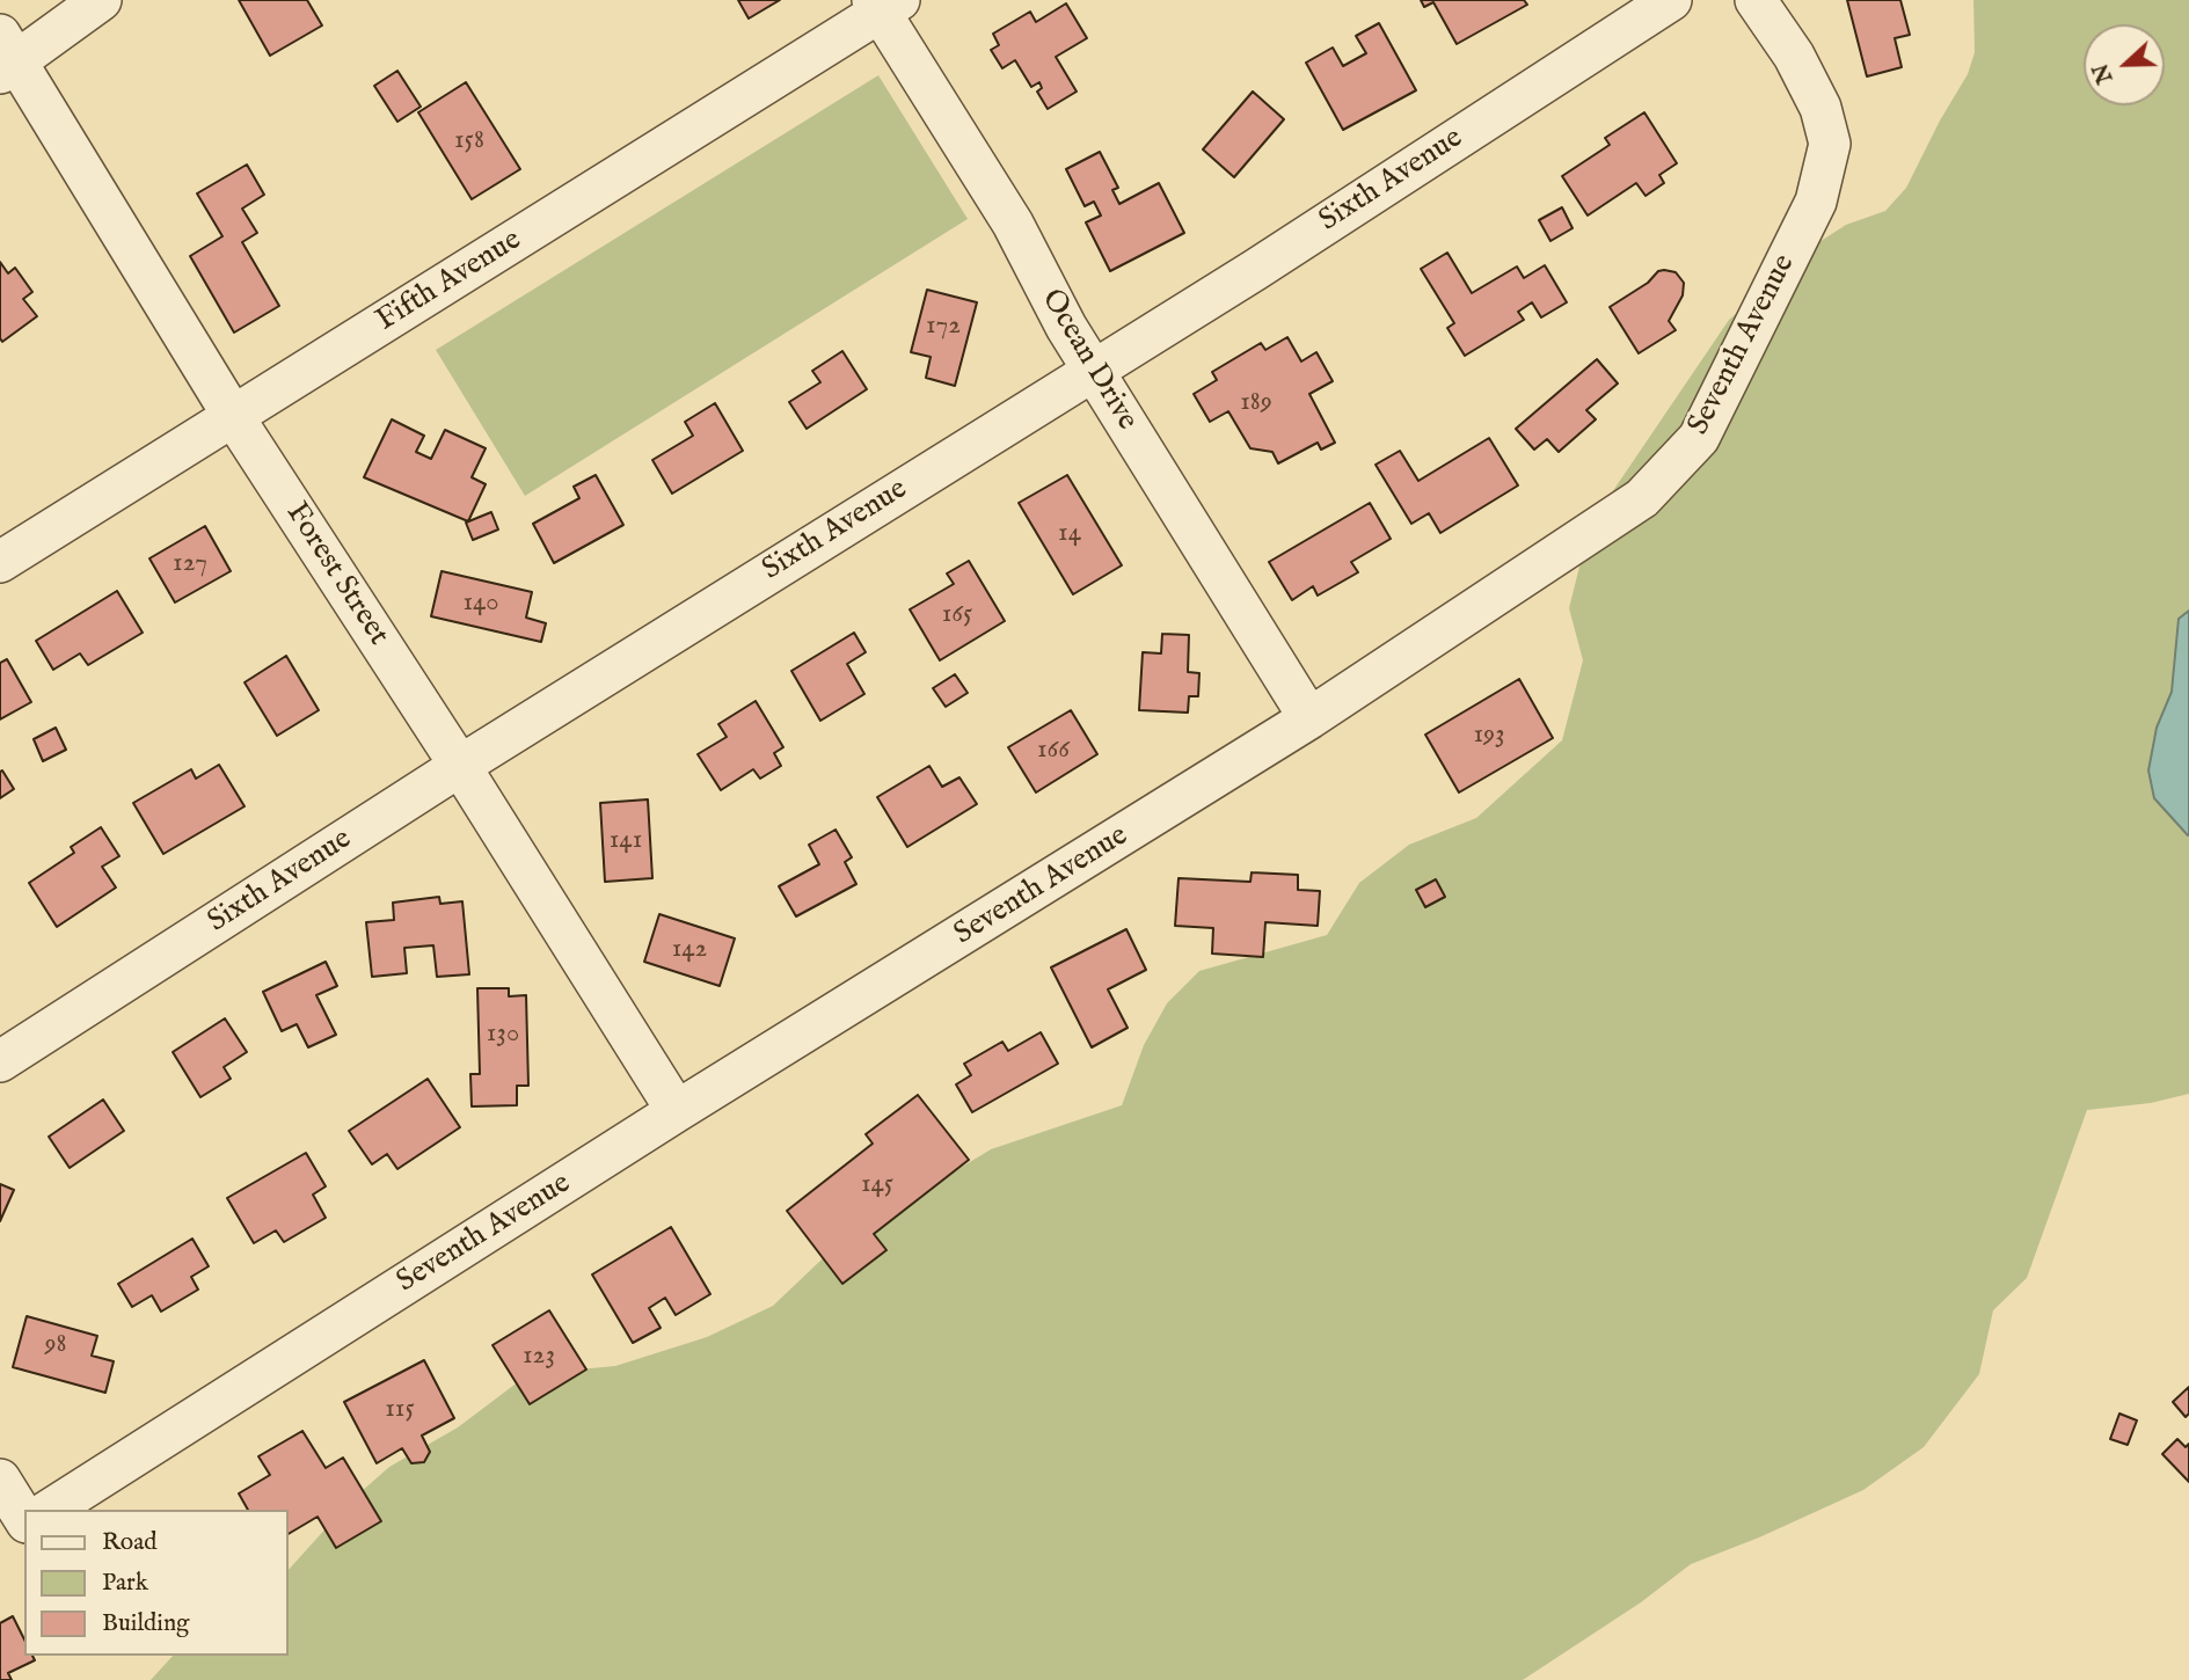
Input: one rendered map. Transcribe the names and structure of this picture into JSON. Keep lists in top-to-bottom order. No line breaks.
{"streets":{"street":["Sixth Avenue","Fifth Avenue","Seventh Avenue","Ocean Drive","Forest Street"]},"crossings":[["Sixth Avenue","Ocean Drive"],["Sixth Avenue","Forest Street"],["Fifth Avenue","Ocean Drive"],["Fifth Avenue","Forest Street"],["Seventh Avenue","Ocean Drive"],["Seventh Avenue","Forest Street"]],"house_numbers":["158","172","189","14","127","140","165","193","166","141","142","130","145","98","123","115"],"legend":["Road","Park","Building"],"north":"left"}
